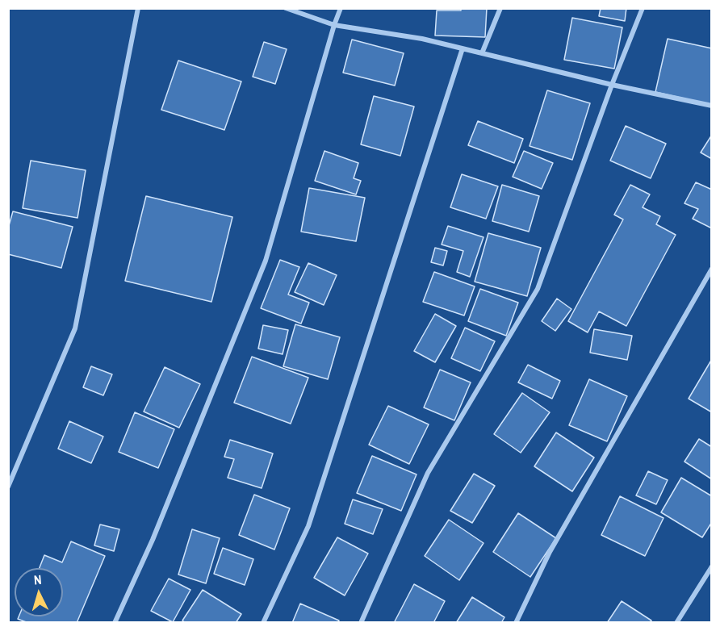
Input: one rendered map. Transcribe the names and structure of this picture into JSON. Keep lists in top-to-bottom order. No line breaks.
{"north":"top"}
